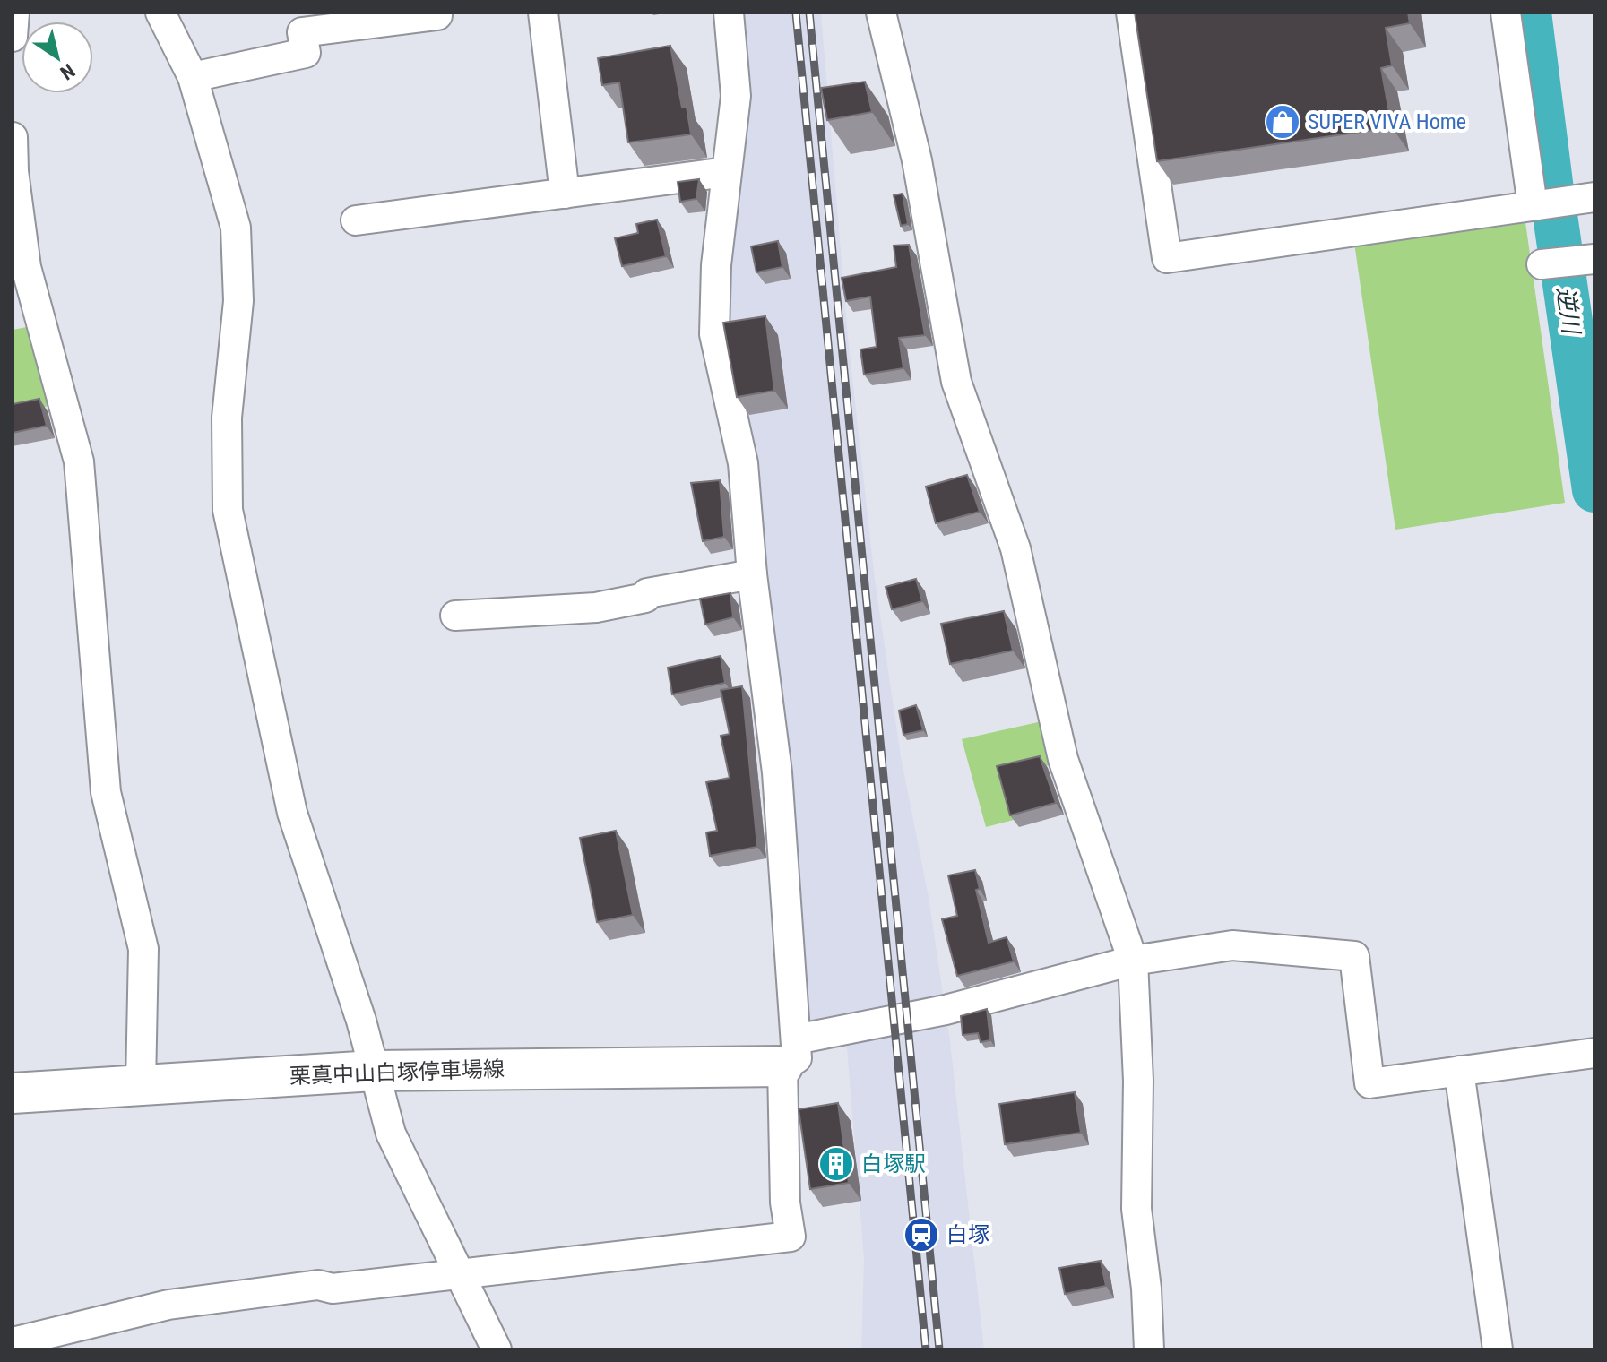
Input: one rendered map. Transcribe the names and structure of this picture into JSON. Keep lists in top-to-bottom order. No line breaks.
{"streets":{"main road":["栗真中山白塚停車場線"]},"water":["逆川"],"places":{"shop":["SUPER VIVA Home"],"building":["白塚駅"],"station":["白塚"]},"north":"bottom right"}
